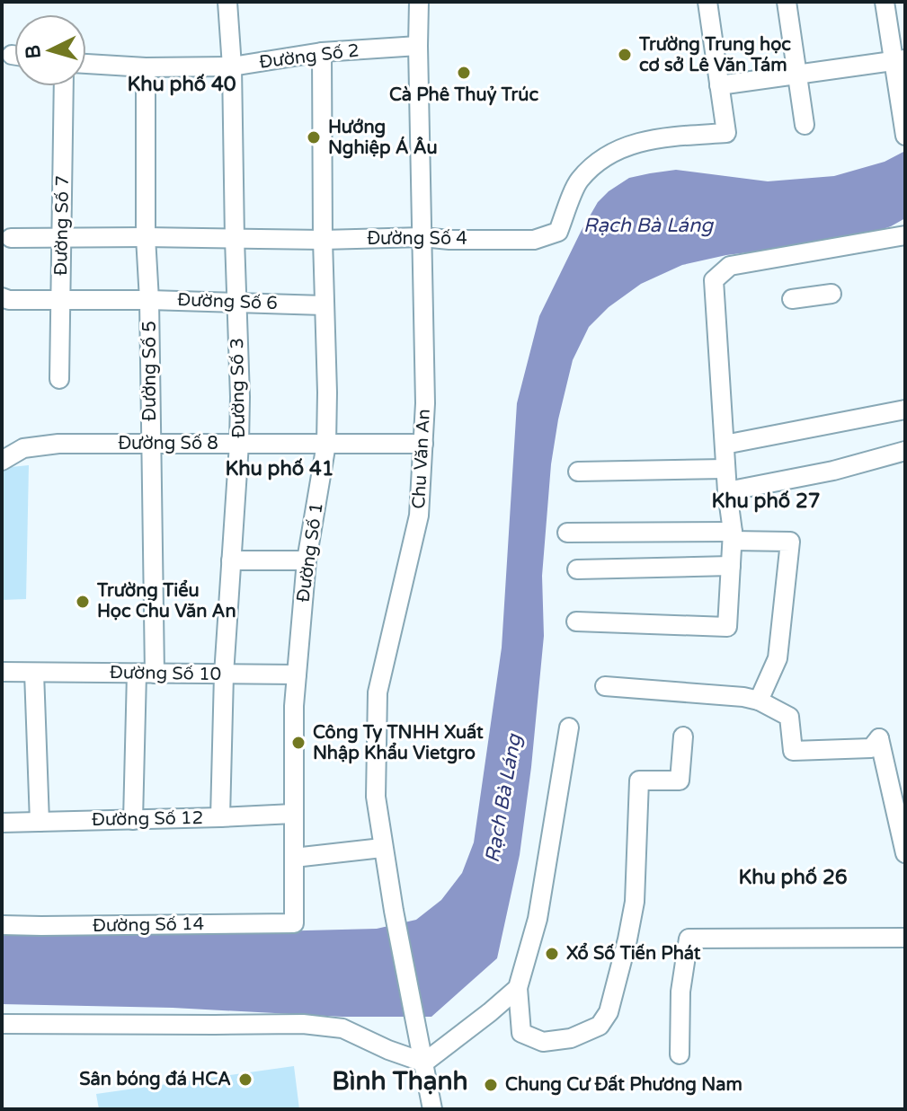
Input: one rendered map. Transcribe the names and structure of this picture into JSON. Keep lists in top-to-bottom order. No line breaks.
{"streets":{"street":["Đường Số 2","Đường Số 7","Đường Số 4","Đường Số 6","Đường Số 5","Đường Số 3","Đường Số 8","Chu Văn An","Đường Số 1","Đường Số 10","Đường Số 12","Đường Số 14"]},"crossings":[["Đường Số 2","Đường Số 5"],["Đường Số 2","Đường Số 3"],["Đường Số 2","Chu Văn An"],["Đường Số 2","Đường Số 1"],["Đường Số 7","Đường Số 4"],["Đường Số 7","Đường Số 6"],["Đường Số 4","Đường Số 5"],["Đường Số 4","Đường Số 3"],["Đường Số 4","Chu Văn An"],["Đường Số 4","Đường Số 1"],["Đường Số 6","Đường Số 5"],["Đường Số 6","Đường Số 3"],["Đường Số 6","Đường Số 1"],["Đường Số 5","Đường Số 8"],["Đường Số 5","Đường Số 10"],["Đường Số 5","Đường Số 12"],["Đường Số 3","Đường Số 8"],["Đường Số 3","Đường Số 10"],["Đường Số 3","Đường Số 12"],["Đường Số 8","Chu Văn An"],["Đường Số 8","Đường Số 1"],["Đường Số 1","Đường Số 10"],["Đường Số 1","Đường Số 12"],["Đường Số 1","Đường Số 14"]],"districts":["Khu phố 40","Khu phố 41","Khu phố 27","Khu phố 26","Bình Thạnh"],"water":["Rạch Bà Láng"],"places":["Trường Trung học cơ sở Lê Văn Tám","Cà Phê Thuỷ Trúc","Hướng Nghiệp Á Âu","Trường Tiểu Học Chu Văn An","Công Ty TNHH Xuất Nhập Khẩu Vietgro","Xổ Số Tiến Phát","Sân bóng đá HCA","Chung Cư Đất Phương Nam"],"north":"left"}
